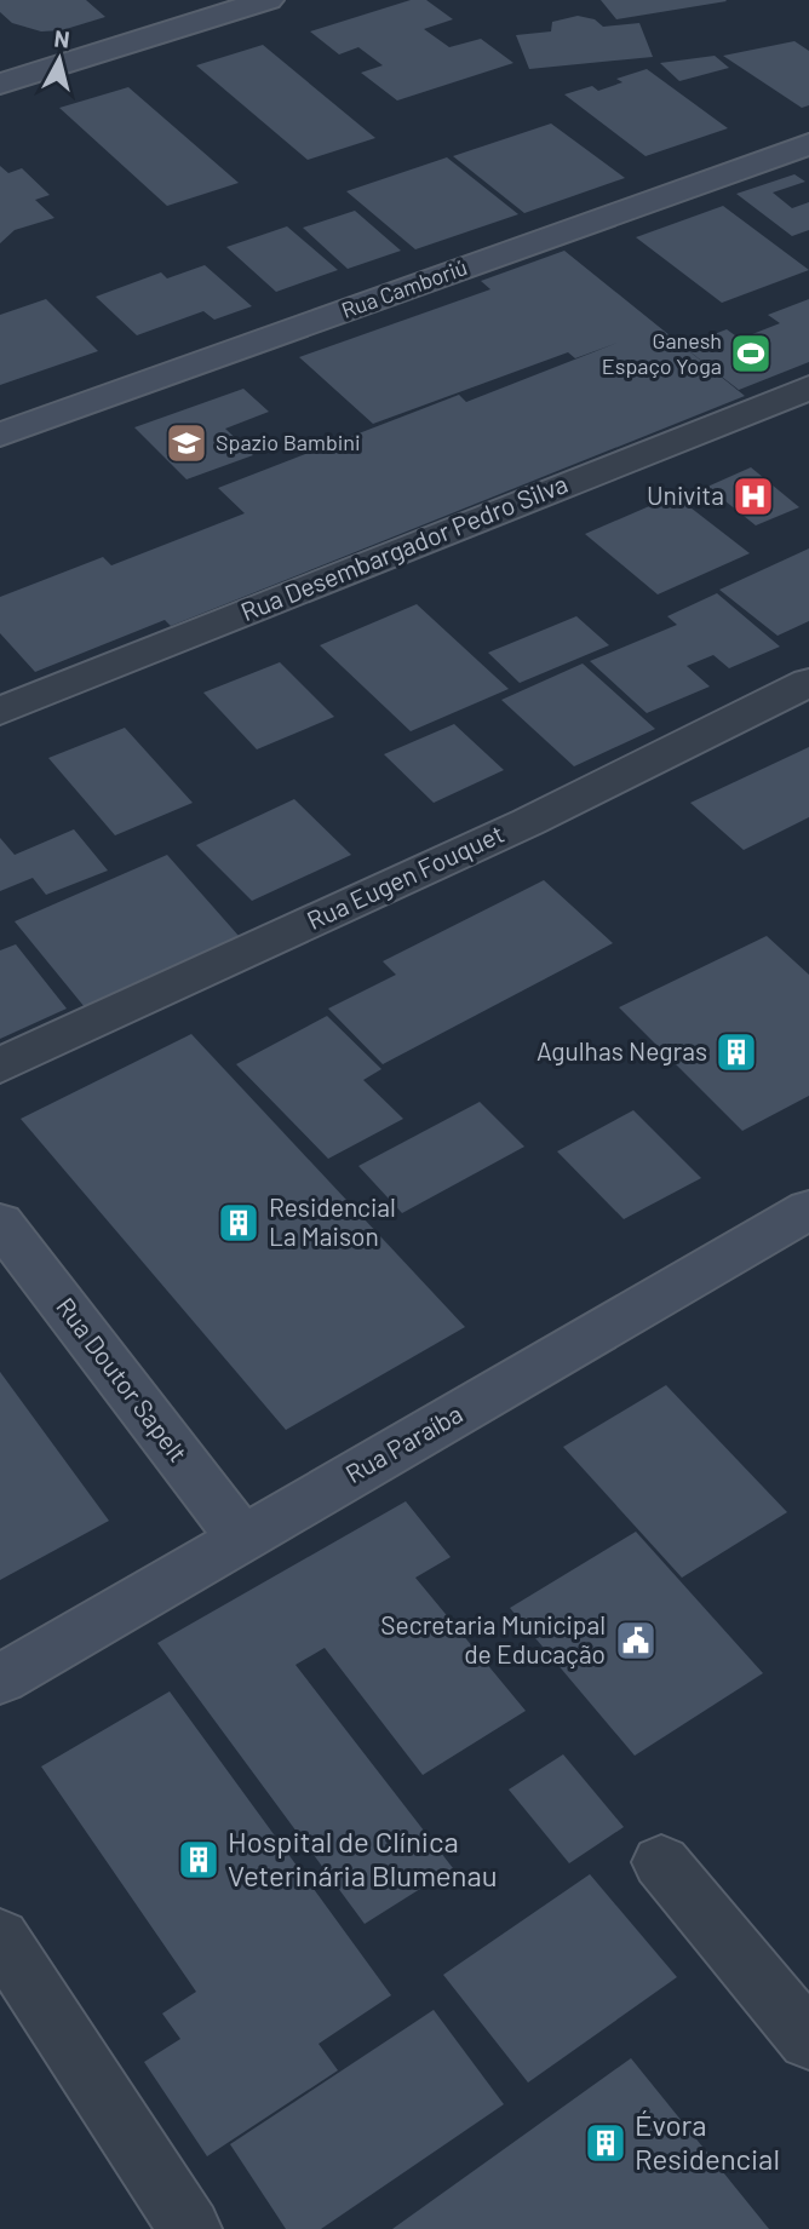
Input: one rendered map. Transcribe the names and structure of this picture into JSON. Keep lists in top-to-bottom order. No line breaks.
{"streets":{"street":["Rua Camboriú","Rua Desembargador Pedro Silva","Rua Eugen Fouquet","Rua Doutor Sapelt","Rua Paraíba"]},"crossings":[["Rua Doutor Sapelt","Rua Paraíba"]],"places":{"sports":["Ganesh Espaço Yoga"],"school or university":["Spazio Bambini"],"hospital":["Univita"],"building":["Agulhas Negras","Residencial La Maison","Hospital de Clínica Veterinária Blumenau","Évora Residencial"],"public building":["Secretaria Municipal de Educação"]},"north":"top"}
